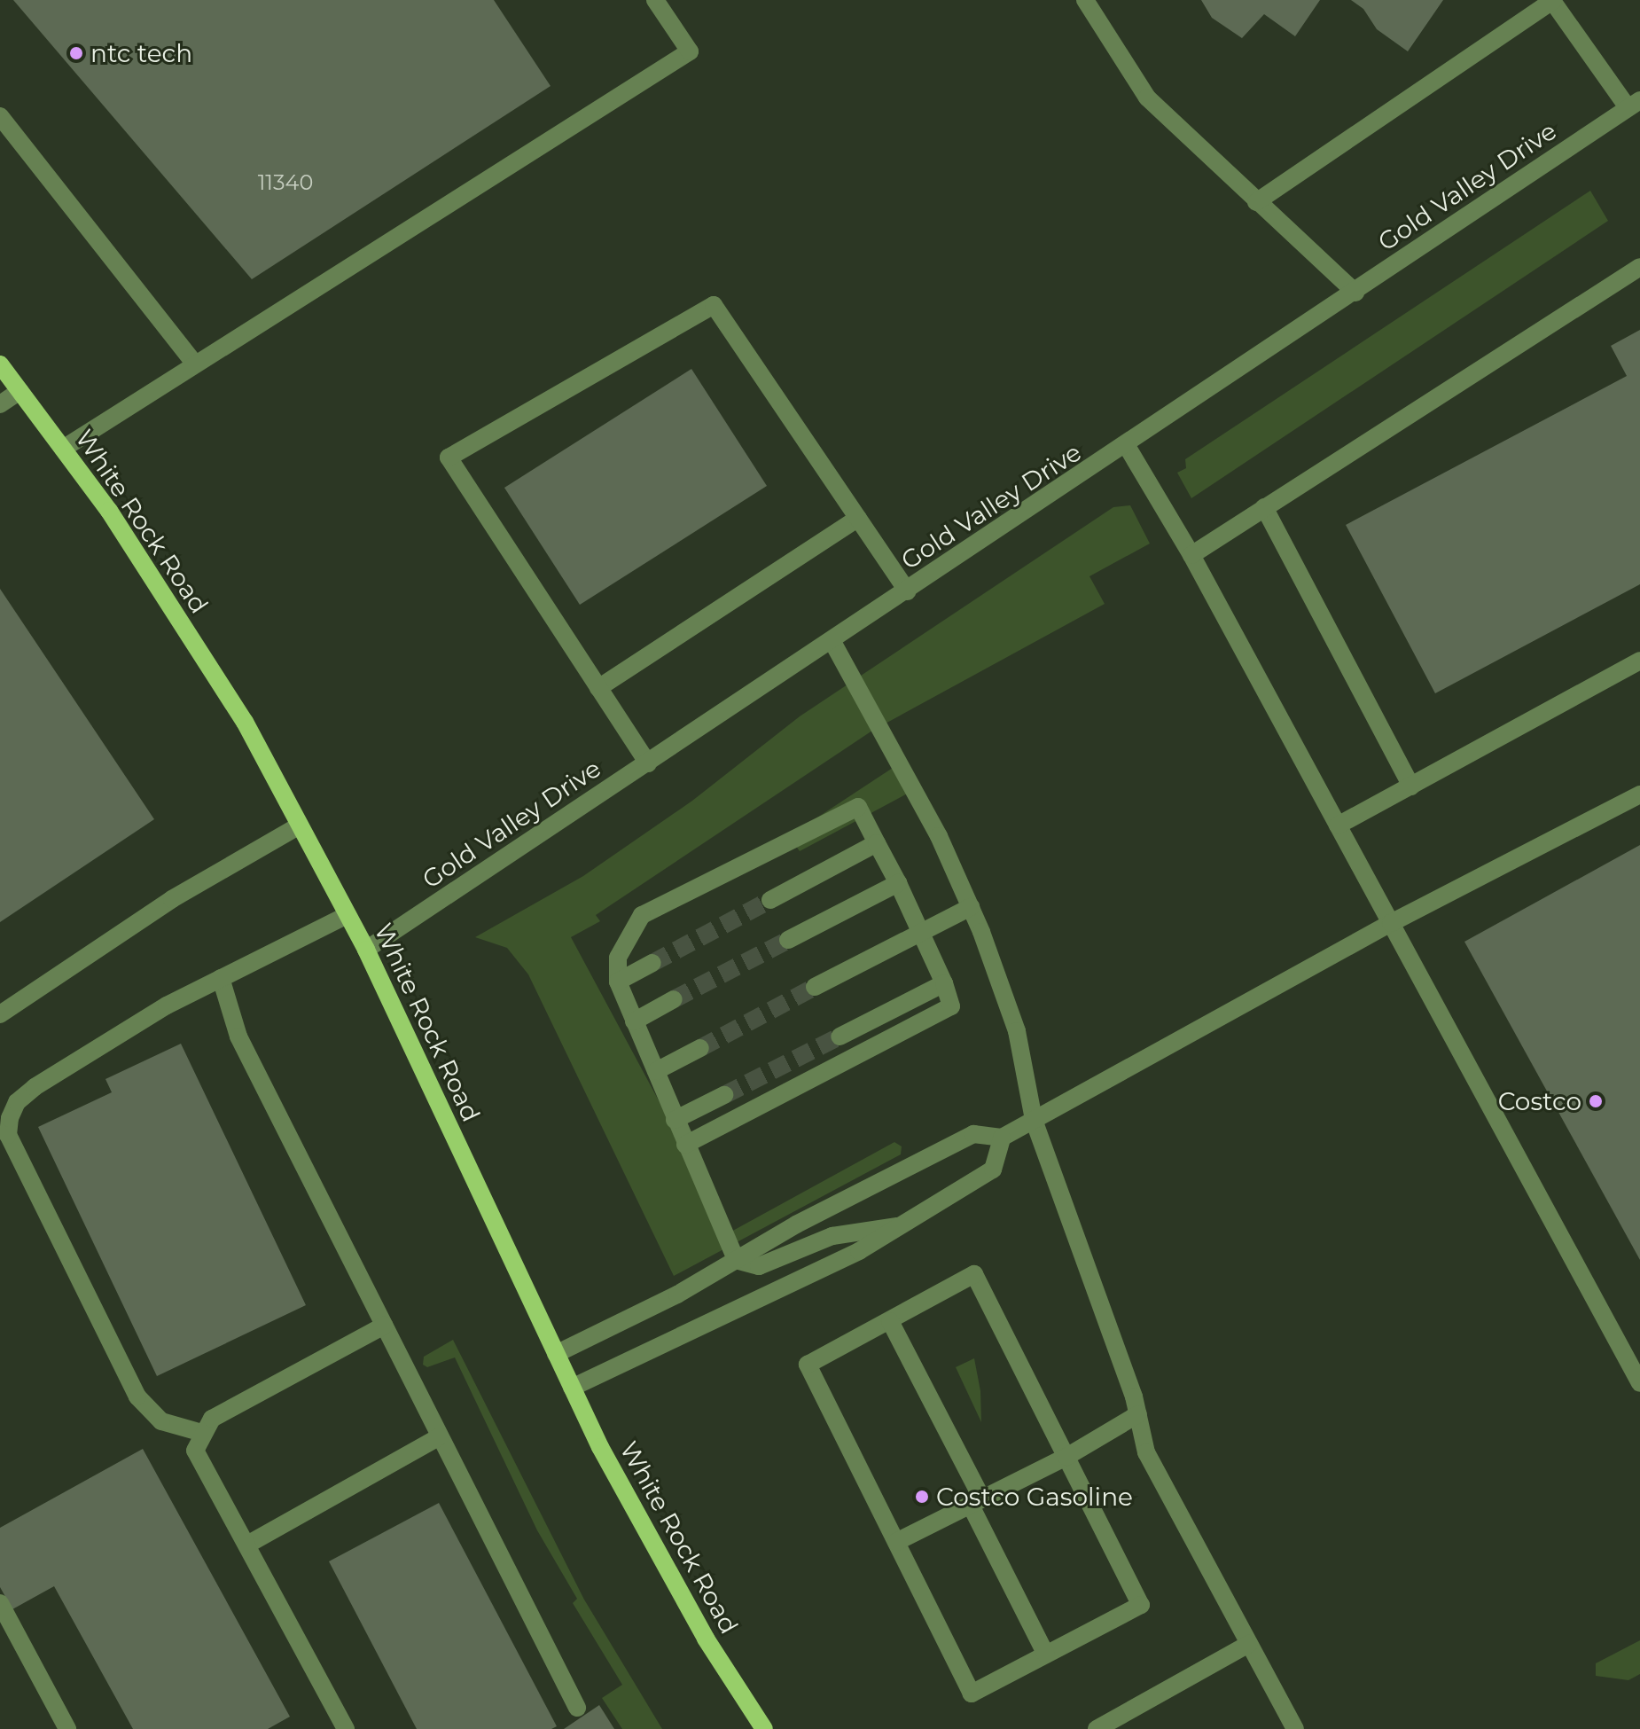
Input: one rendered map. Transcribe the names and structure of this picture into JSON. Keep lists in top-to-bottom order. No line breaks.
{"streets":{"main road":["White Rock Road"],"street":["Gold Valley Drive"]},"crossings":[["Gold Valley Drive","White Rock Road"]],"places":["ntc tech","Costco","Costco Gasoline"],"house_numbers":["11340"]}
